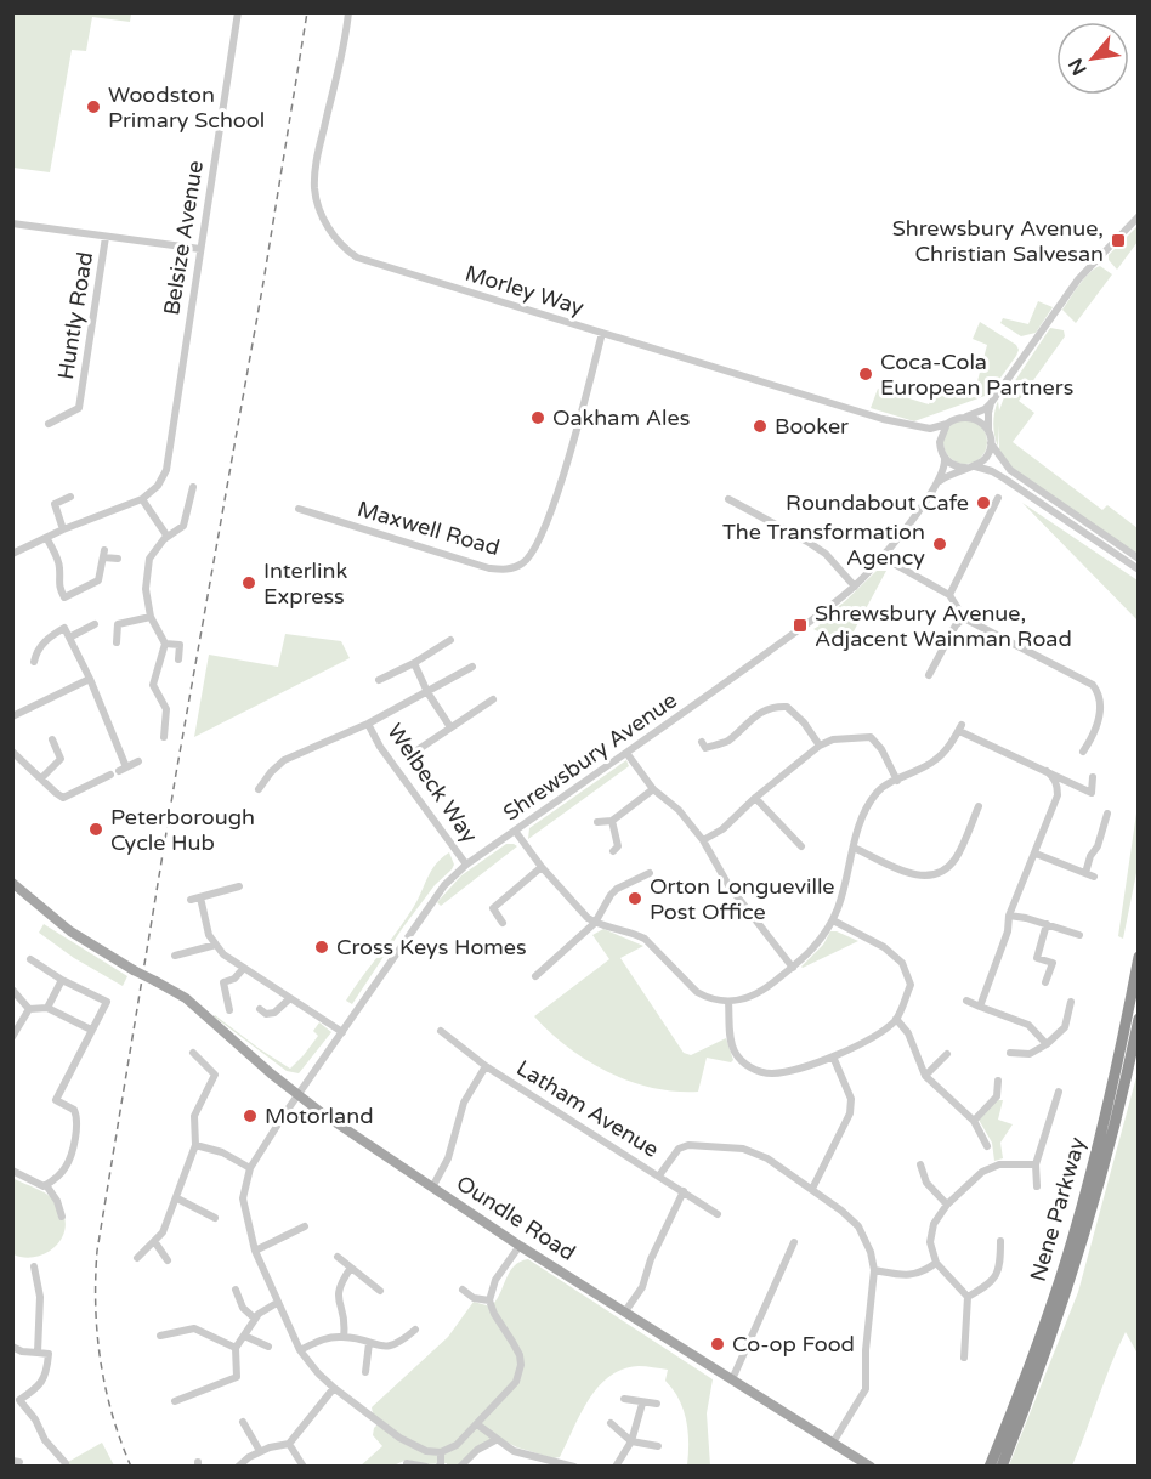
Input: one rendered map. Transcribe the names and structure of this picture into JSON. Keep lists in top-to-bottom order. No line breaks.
{"streets":{"highway":["Nene Parkway"],"main road":["Oundle Road"],"street":["Belsize Avenue","Morley Way","Huntly Road","Maxwell Road","Shrewsbury Avenue","Welbeck Way","Latham Avenue"]},"crossings":[["Morley Way","Maxwell Road"],["Morley Way","Shrewsbury Avenue"],["Shrewsbury Avenue","Welbeck Way"],["Shrewsbury Avenue","Oundle Road"]],"places":{"other":["Woodston Primary School","Coca-Cola European Partners","Oakham Ales","Booker","Roundabout Cafe","The Transformation Agency","Interlink Express","Peterborough Cycle Hub","Orton Longueville Post Office","Cross Keys Homes","Motorland","Co-op Food"],"transit":["Shrewsbury Avenue, Christian Salvesan","Shrewsbury Avenue, Adjacent Wainman Road"]},"north":"bottom left"}
